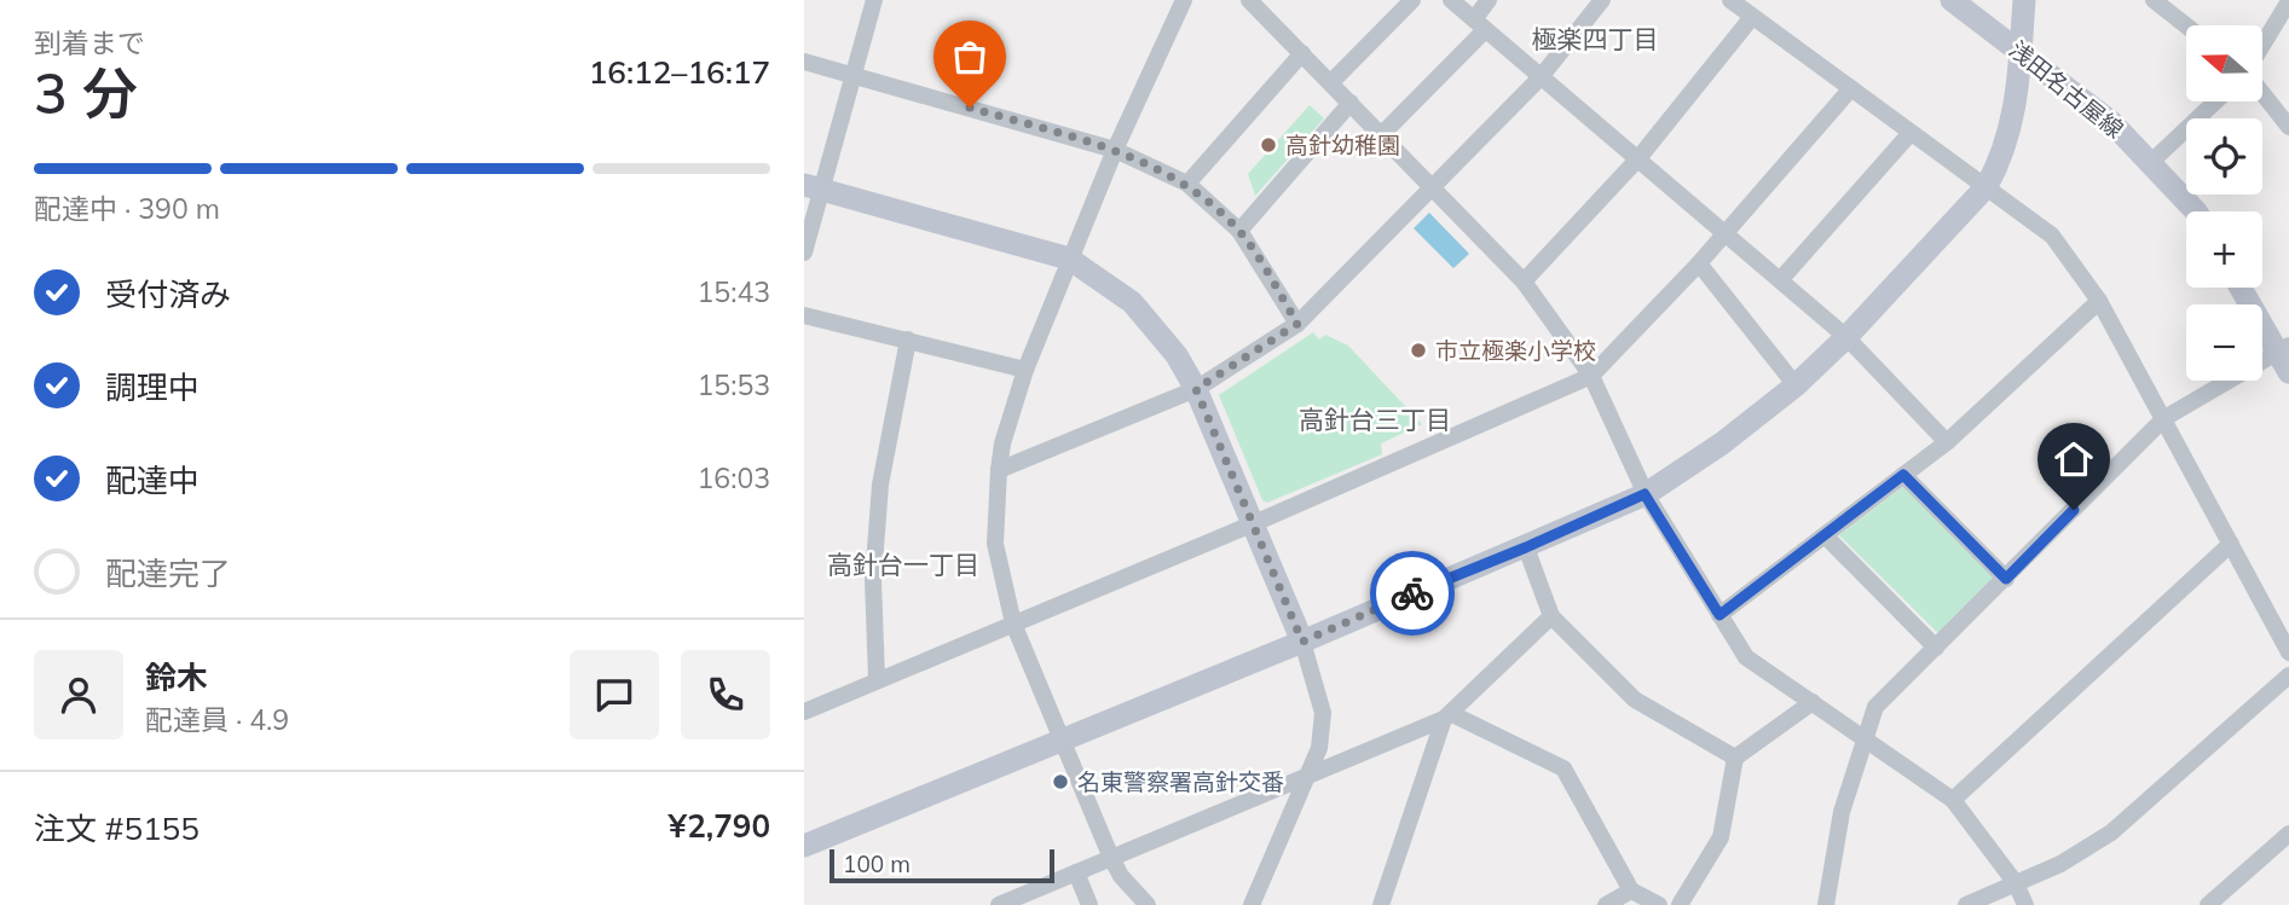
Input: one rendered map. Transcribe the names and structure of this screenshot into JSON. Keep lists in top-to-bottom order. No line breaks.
{"streets":{"street":["浅田名古屋線"]},"districts":["極楽四丁目","高針台三丁目","高針台一丁目"],"places":["高針幼稚園","市立極楽小学校","名東警察署高針交番"],"scale_bar":"100 m","north":"left","page":{"heading":["3 分","到着まで","16:12–16:17"],"panel":["鈴木","配達員 · 4.9","注文 #5155","¥2,790"],"map_buttons":["+","−"],"bar":"配達中 · 390 m","list":[["受付済み","15:43"],["調理中","15:53"],["配達中","16:03"],"配達完了"],"scale":"100 m"}}
